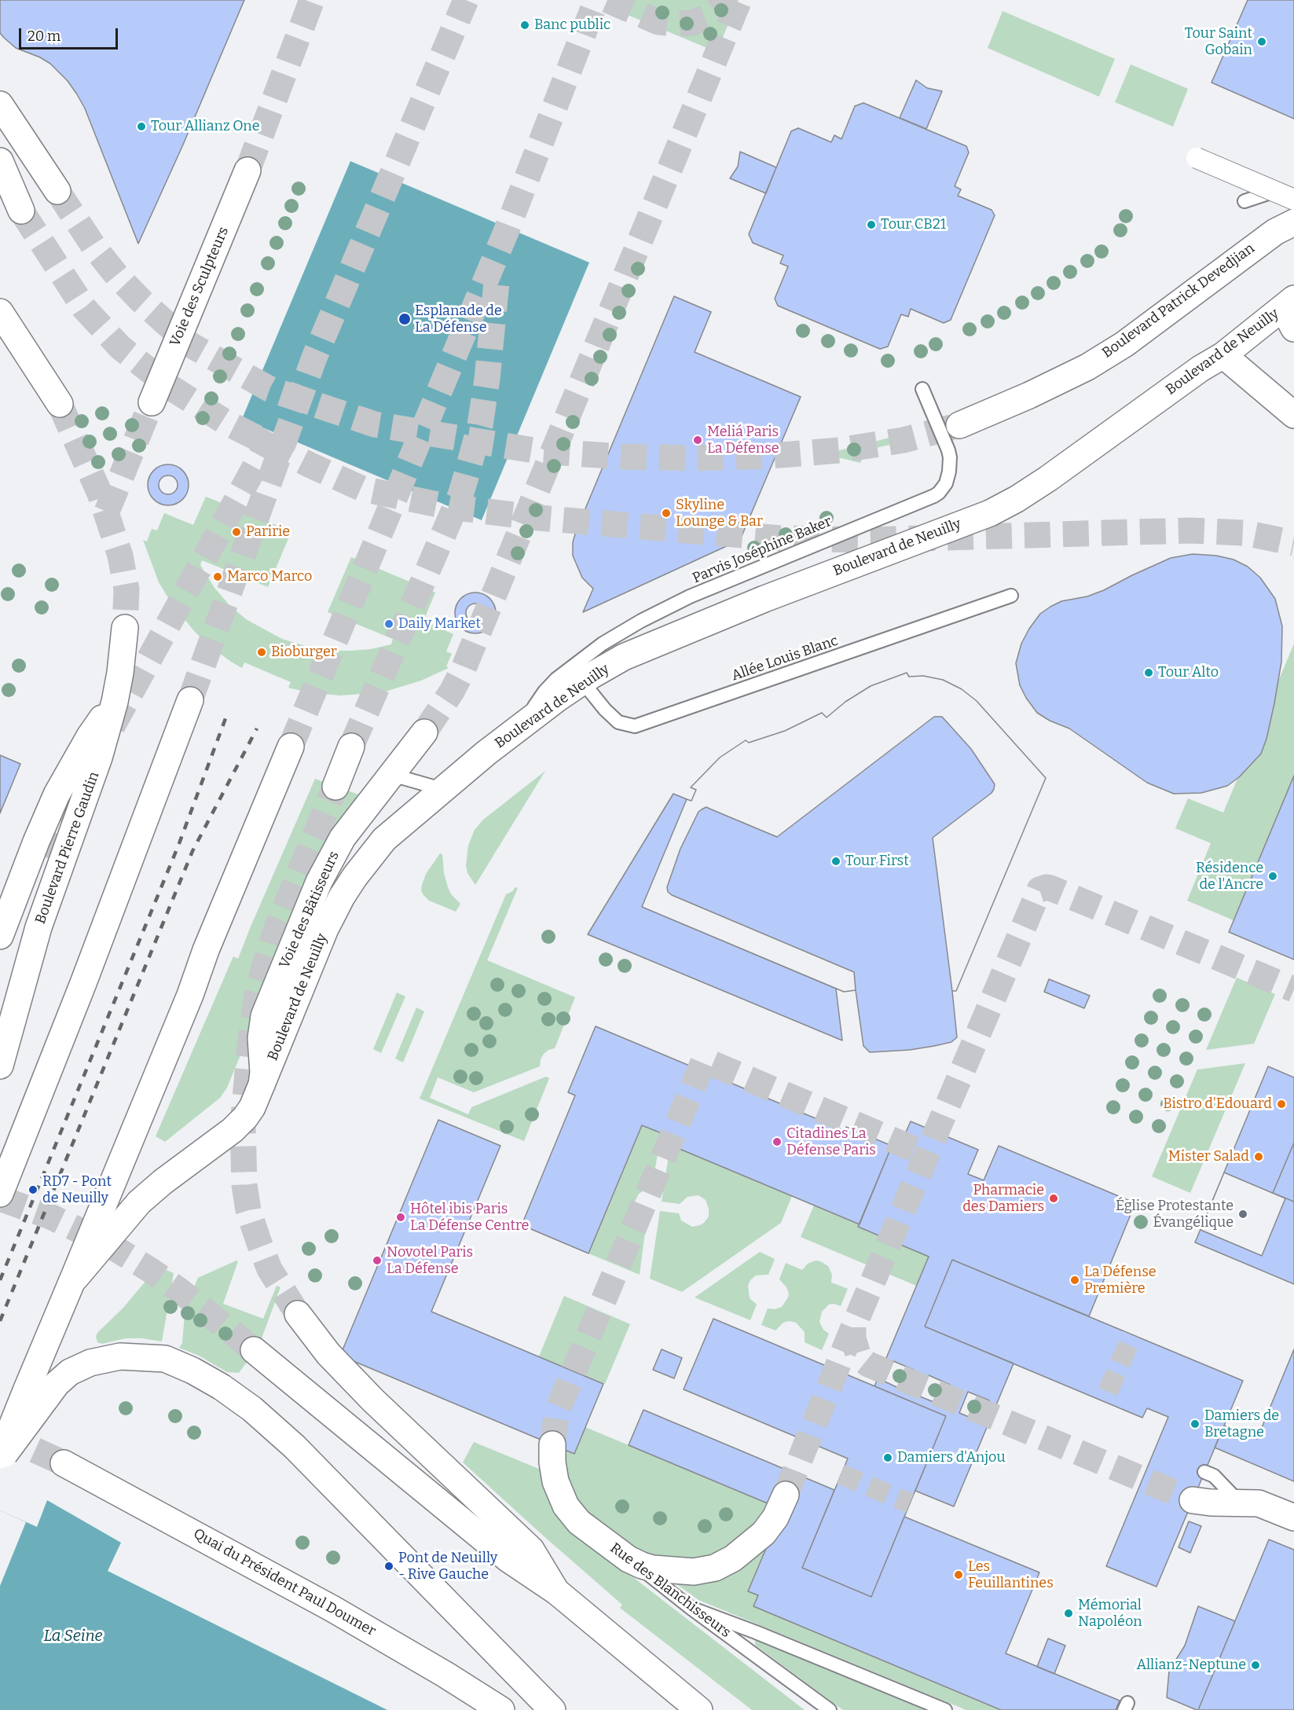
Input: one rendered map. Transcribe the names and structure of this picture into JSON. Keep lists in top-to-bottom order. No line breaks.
{"streets":{"main road":["Voie des Sculpteurs","Boulevard Patrick Devedjian","Boulevard de Neuilly","Boulevard Pierre Gaudin","Voie des Bâtisseurs","Quai du Président Paul Doumer","Rue des Blanchisseurs"],"lane":["Parvis Joséphine Baker","Allée Louis Blanc"]},"crossings":[["Boulevard de Neuilly","Parvis Joséphine Baker"],["Boulevard de Neuilly","Allée Louis Blanc"],["Boulevard de Neuilly","Voie des Bâtisseurs"]],"water":["La Seine"],"places":["Banc public","Tour Saint Gobain","Tour Allianz One","Tour CB21","Esplanade de La Défense","Meliá Paris La Défense","Skyline Lounge & Bar","Paririe","Marco Marco","Daily Market","Bioburger","Tour Alto","Tour First","Résidence de l'Ancre","Bistro d'Edouard","Citadines La Défense Paris","Mister Salad","RD7 - Pont de Neuilly","Pharmacie des Damiers","Église Protestante Évangélique","Hôtel ibis Paris La Défense Centre","Novotel Paris La Défense","La Défense Première","Damiers de Bretagne","Damiers d'Anjou","Pont de Neuilly - Rive Gauche","Les Feuillantines","Mémorial Napoléon","Allianz-Neptune"],"scale_bar":"20 m"}
